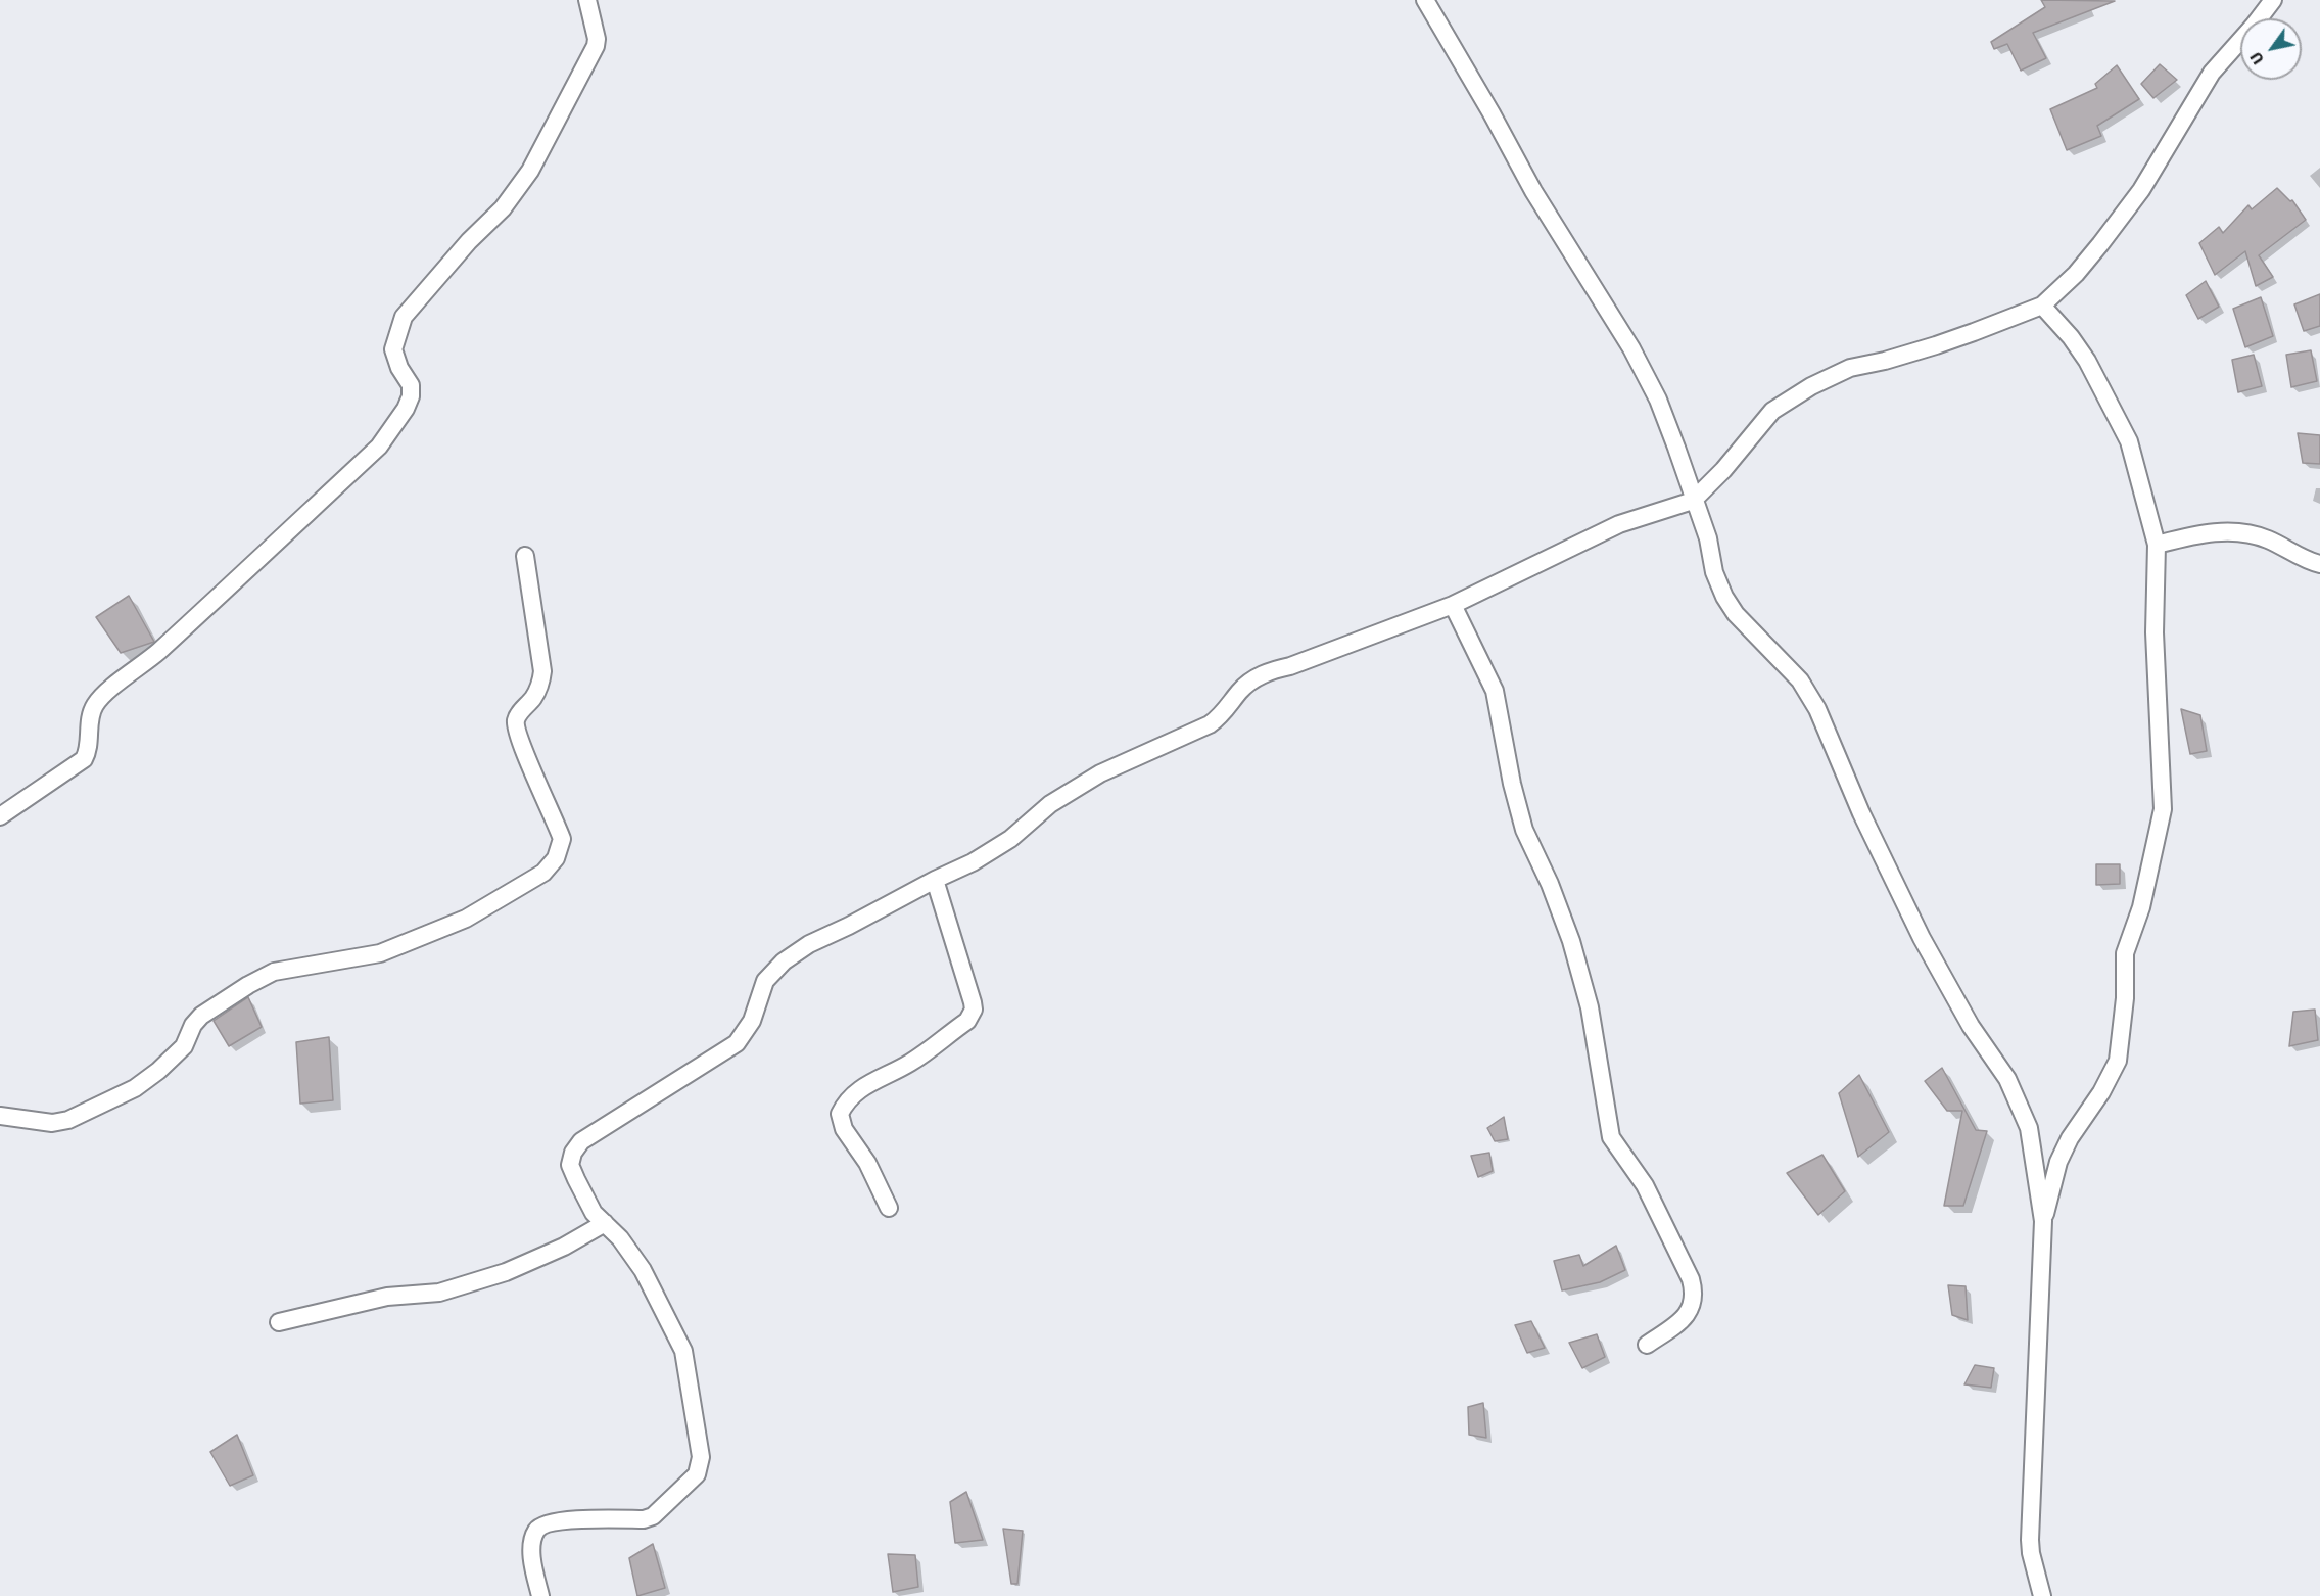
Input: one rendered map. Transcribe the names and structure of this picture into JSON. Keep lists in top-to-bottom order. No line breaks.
{"north":"bottom left"}
